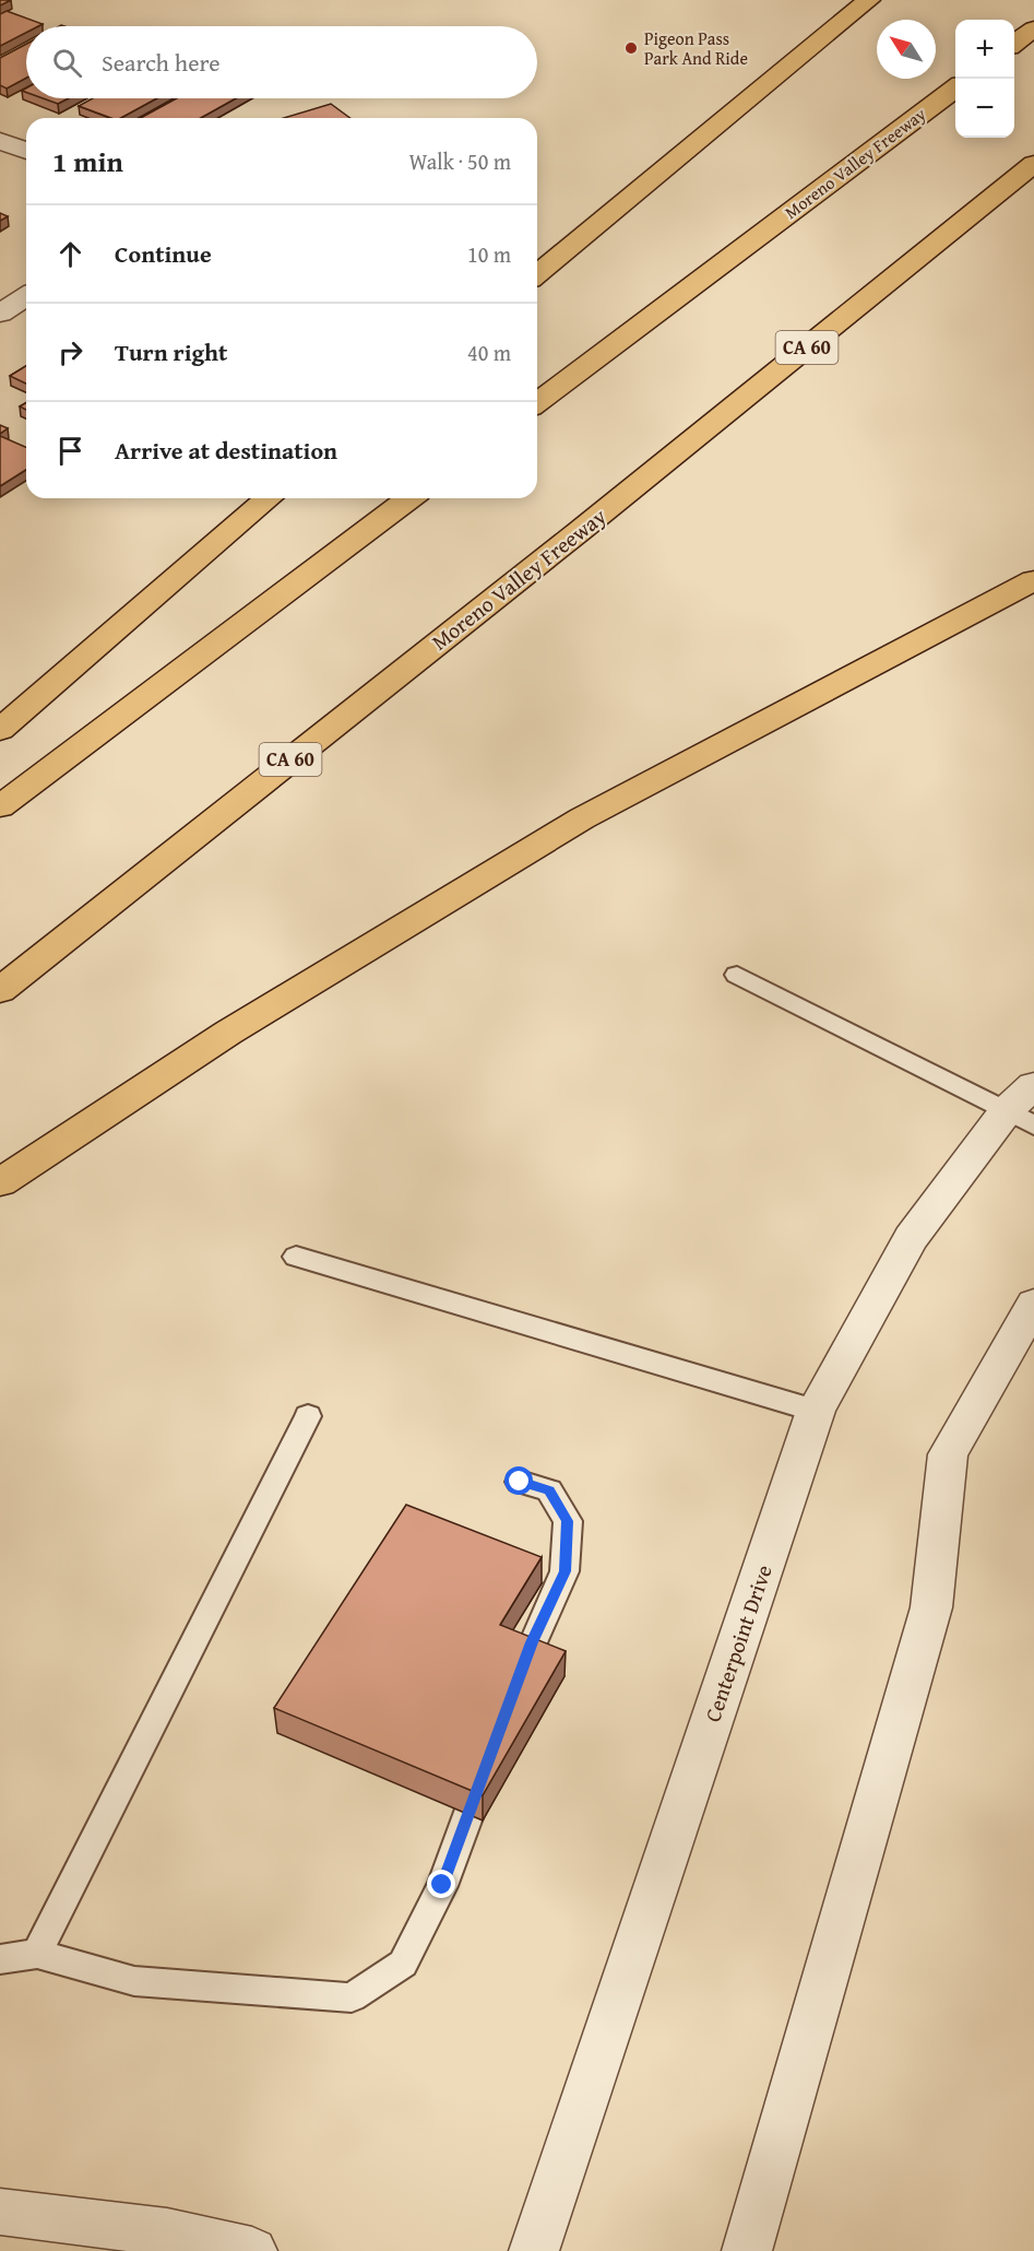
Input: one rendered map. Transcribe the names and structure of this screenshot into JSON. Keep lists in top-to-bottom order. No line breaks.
{"streets":{"highway":["Moreno Valley Freeway","CA 60"],"street":["Centerpoint Drive"]},"places":["Pigeon Pass Park And Ride"],"north":"top left","page":{"map_buttons":["+","−"],"search":"Search here","heading":["1 min","Walk · 50 m"],"list":[["Continue","10 m"],["Turn right","40 m"],"Arrive at destination"]}}
